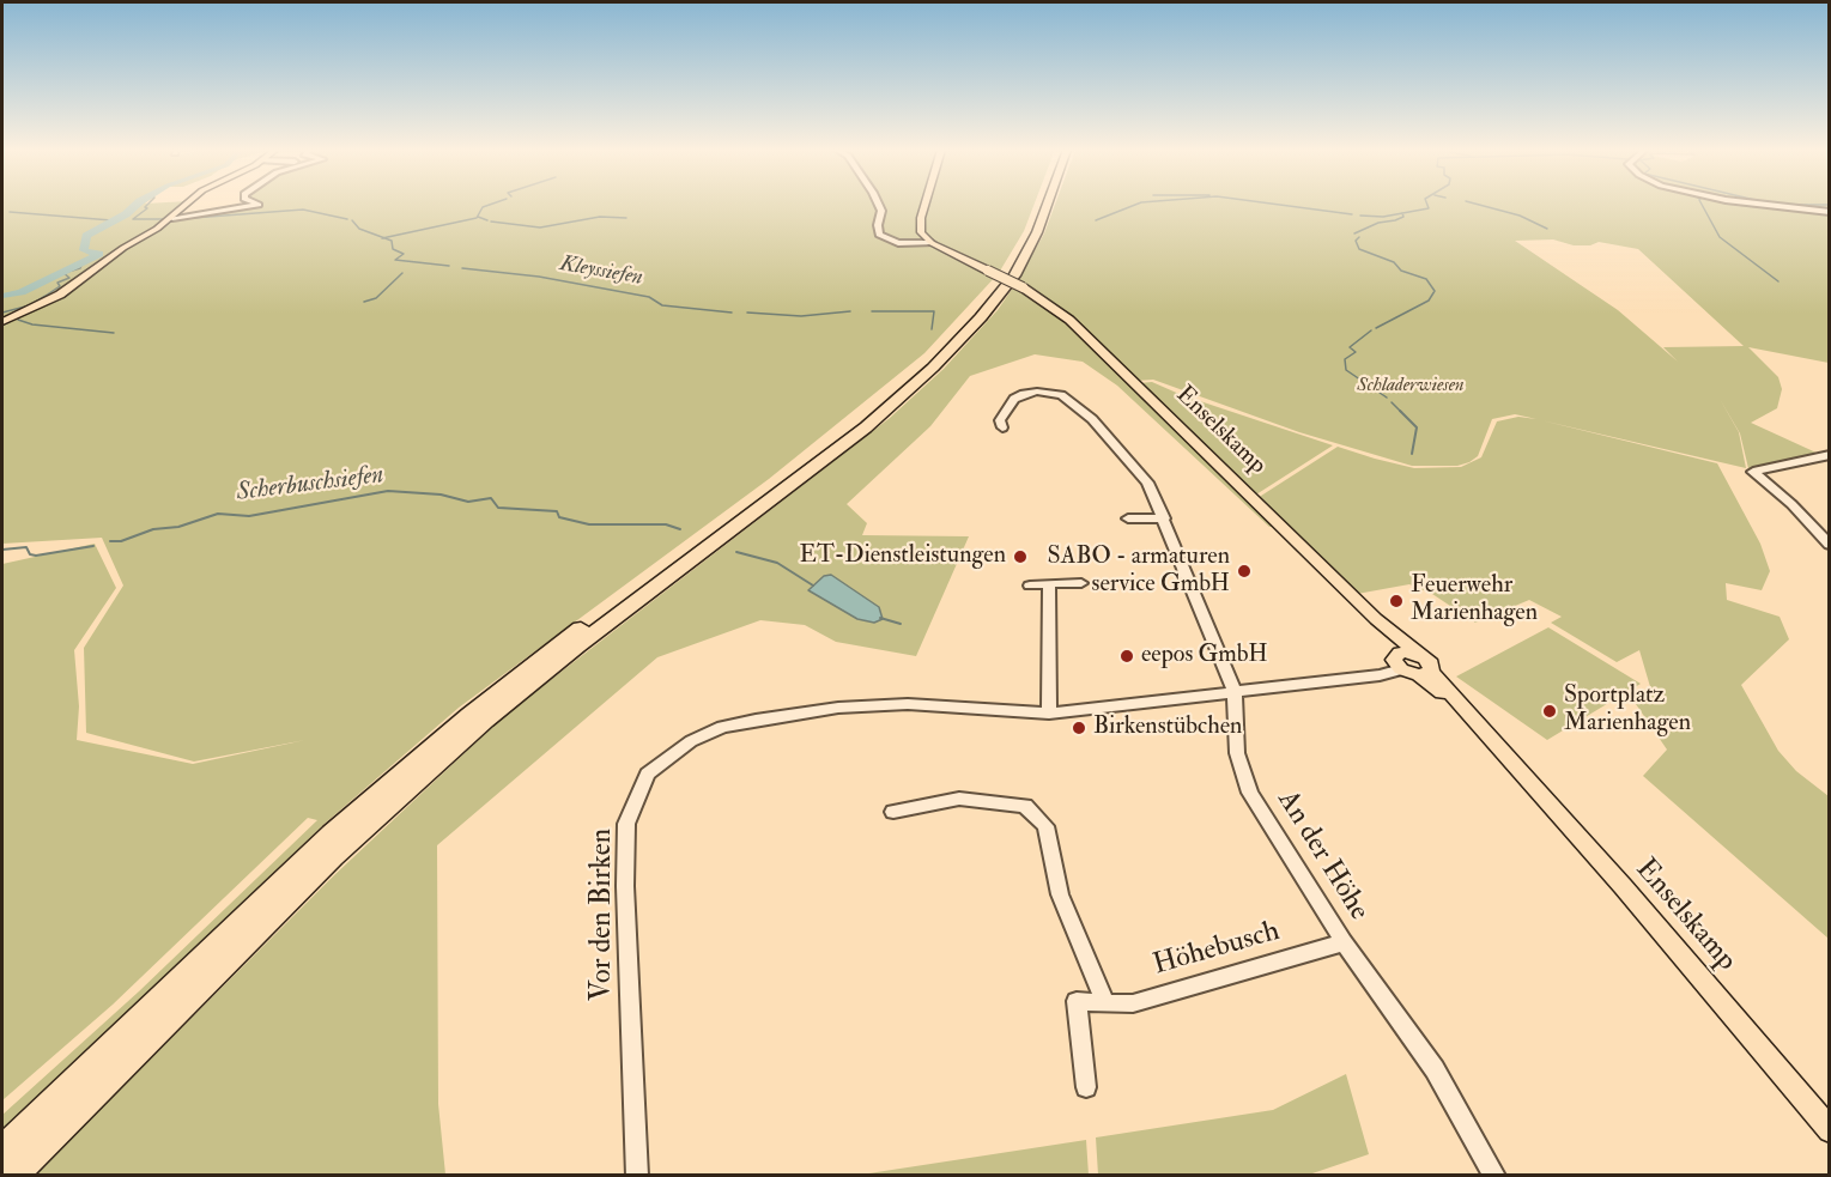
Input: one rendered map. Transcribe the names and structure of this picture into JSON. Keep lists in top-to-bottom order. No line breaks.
{"streets":{"main road":["Enselskamp"],"street":["An der Höhe","Vor den Birken","Höhebusch"]},"crossings":[["An der Höhe","Vor den Birken"],["An der Höhe","Höhebusch"]],"water":["Kleyssiefen","Scherbuschsiefen"],"parks":["Schladerwiesen"],"places":["ET-Dienstleistungen","SABO - armaturen service GmbH","Feuerwehr Marienhagen","eepos GmbH","Sportplatz Marienhagen","Birkenstübchen"]}
